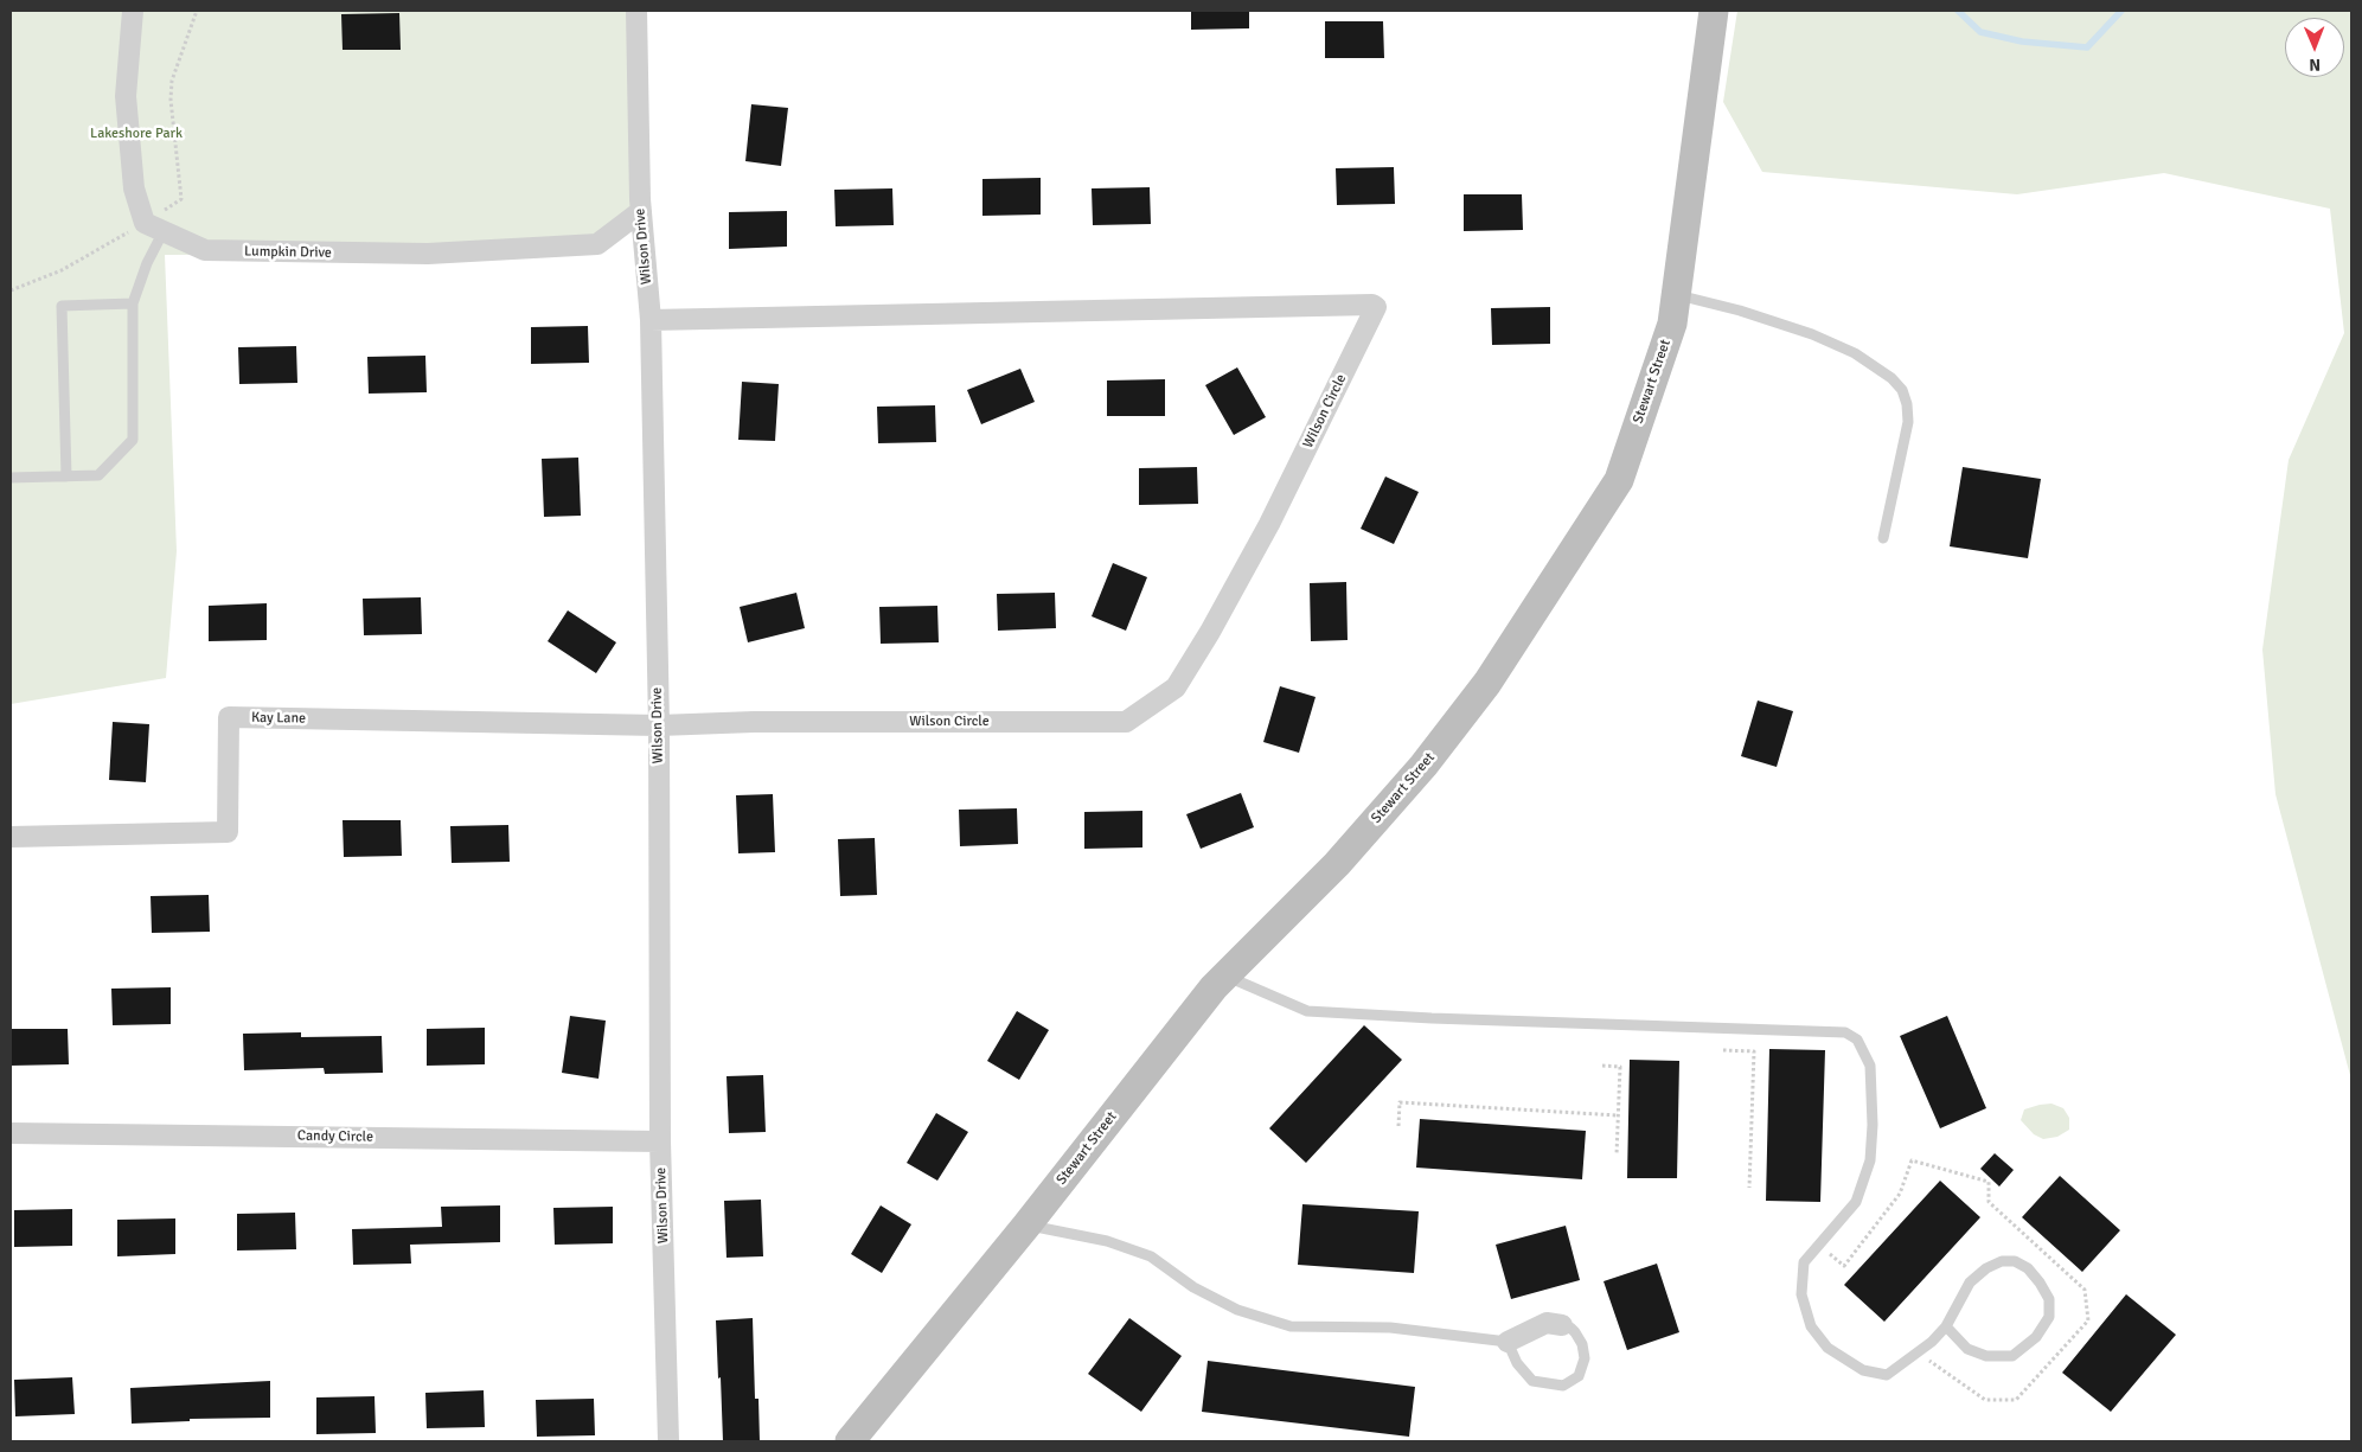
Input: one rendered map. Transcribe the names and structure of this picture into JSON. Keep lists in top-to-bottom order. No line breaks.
{"streets":{"street":["Wilson Drive","Lumpkin Drive","Stewart Street","Wilson Circle","Kay Lane","Candy Circle"]},"crossings":[["Wilson Drive","Lumpkin Drive"],["Wilson Drive","Wilson Circle"],["Wilson Drive","Kay Lane"],["Wilson Drive","Candy Circle"],["Wilson Circle","Kay Lane"]],"parks":["Lakeshore Park"],"north":"bottom"}
